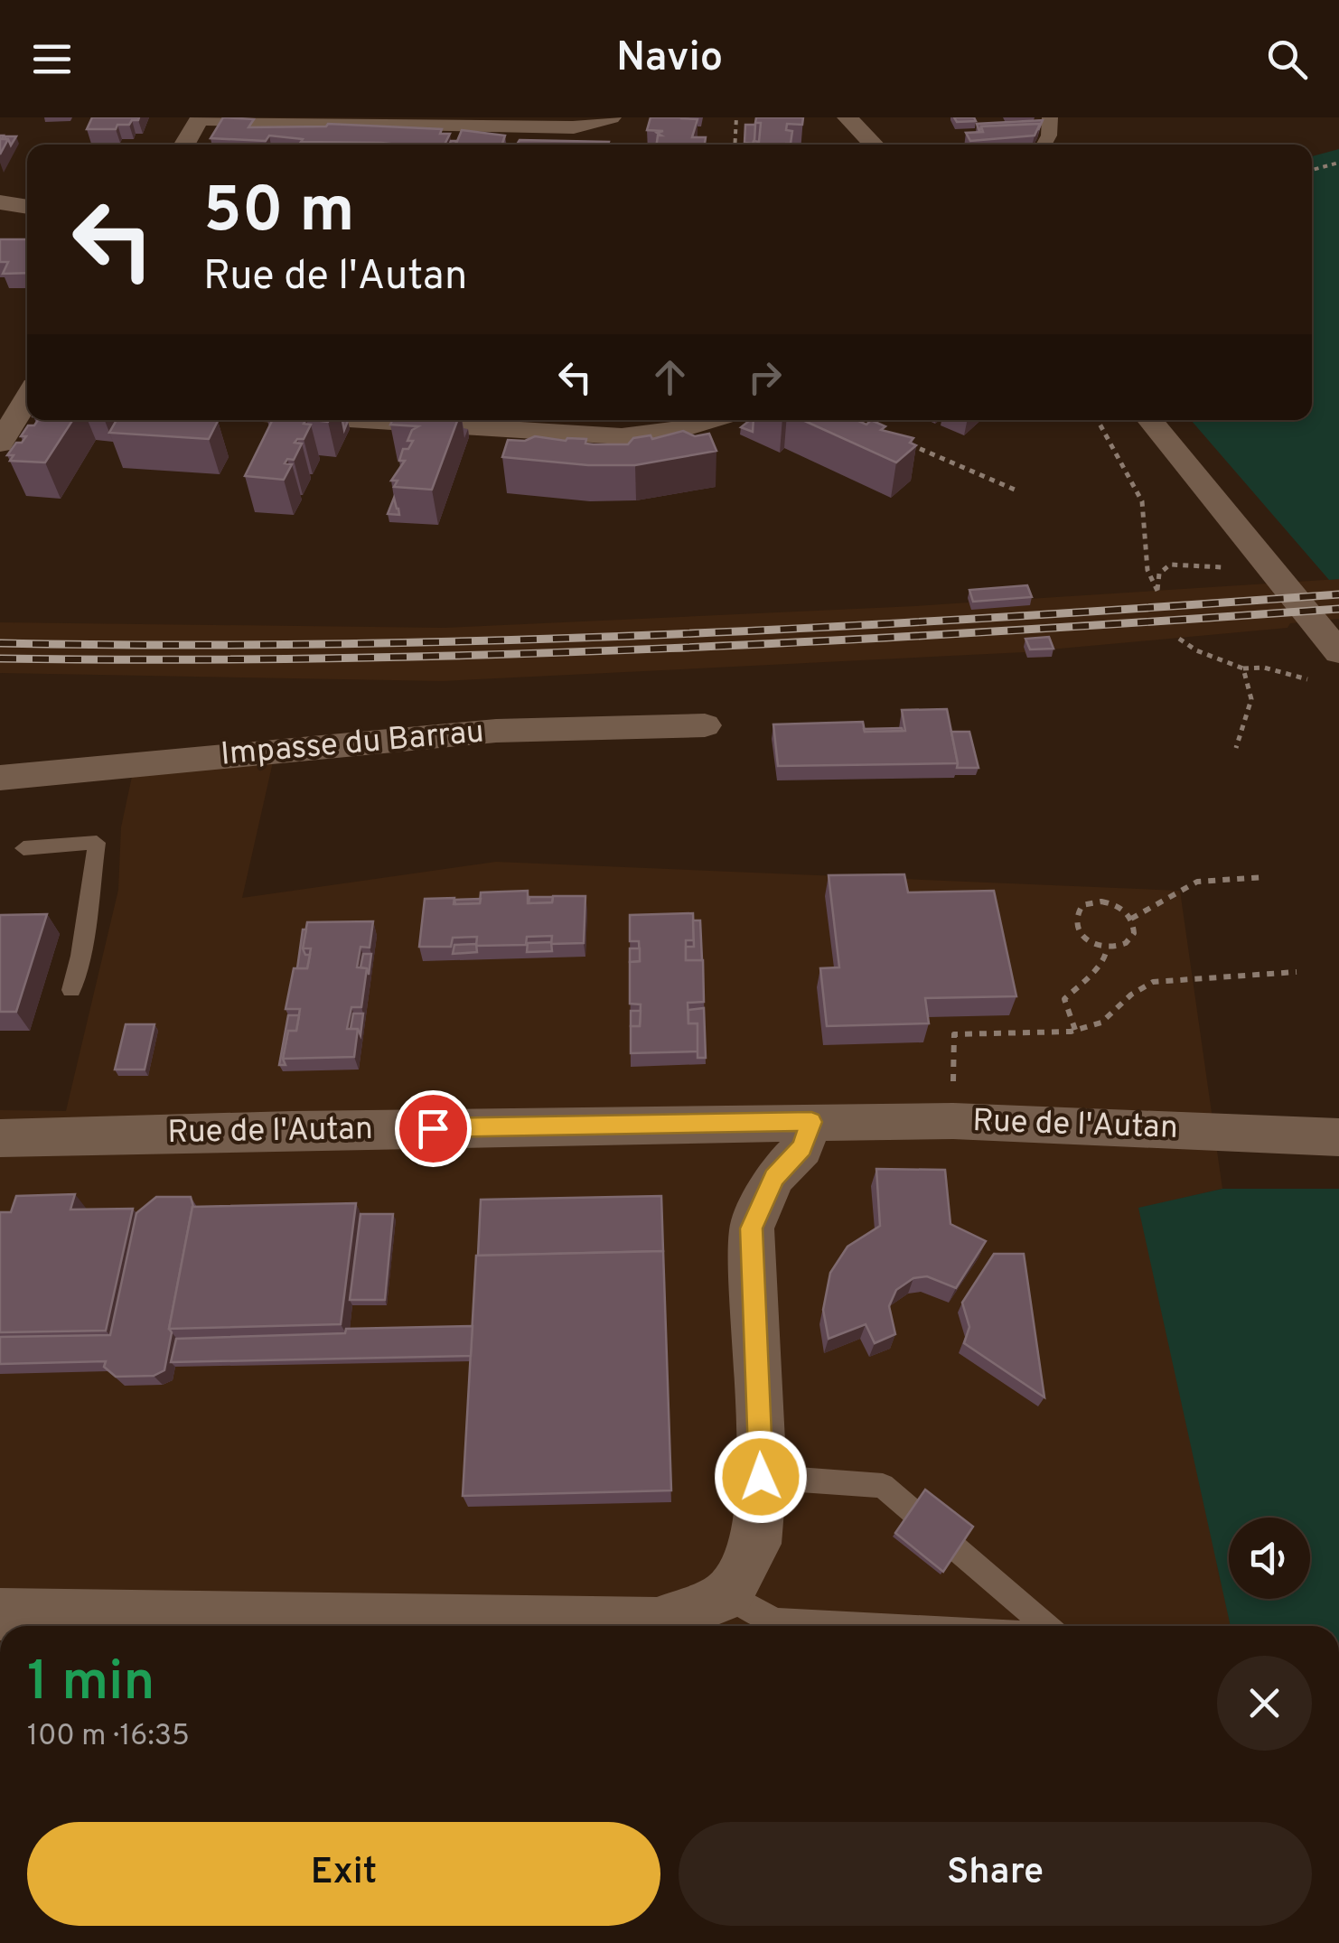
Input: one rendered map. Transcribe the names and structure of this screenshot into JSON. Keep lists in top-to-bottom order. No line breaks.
{"streets":{"street":["Impasse du Barrau","Rue de l'Autan"]},"page":{"header":"Navio","turn":["50 m","Rue de l'Autan"],"heading":["1 min","100 m · 16:35"],"buttons":["Exit","Share"]}}
